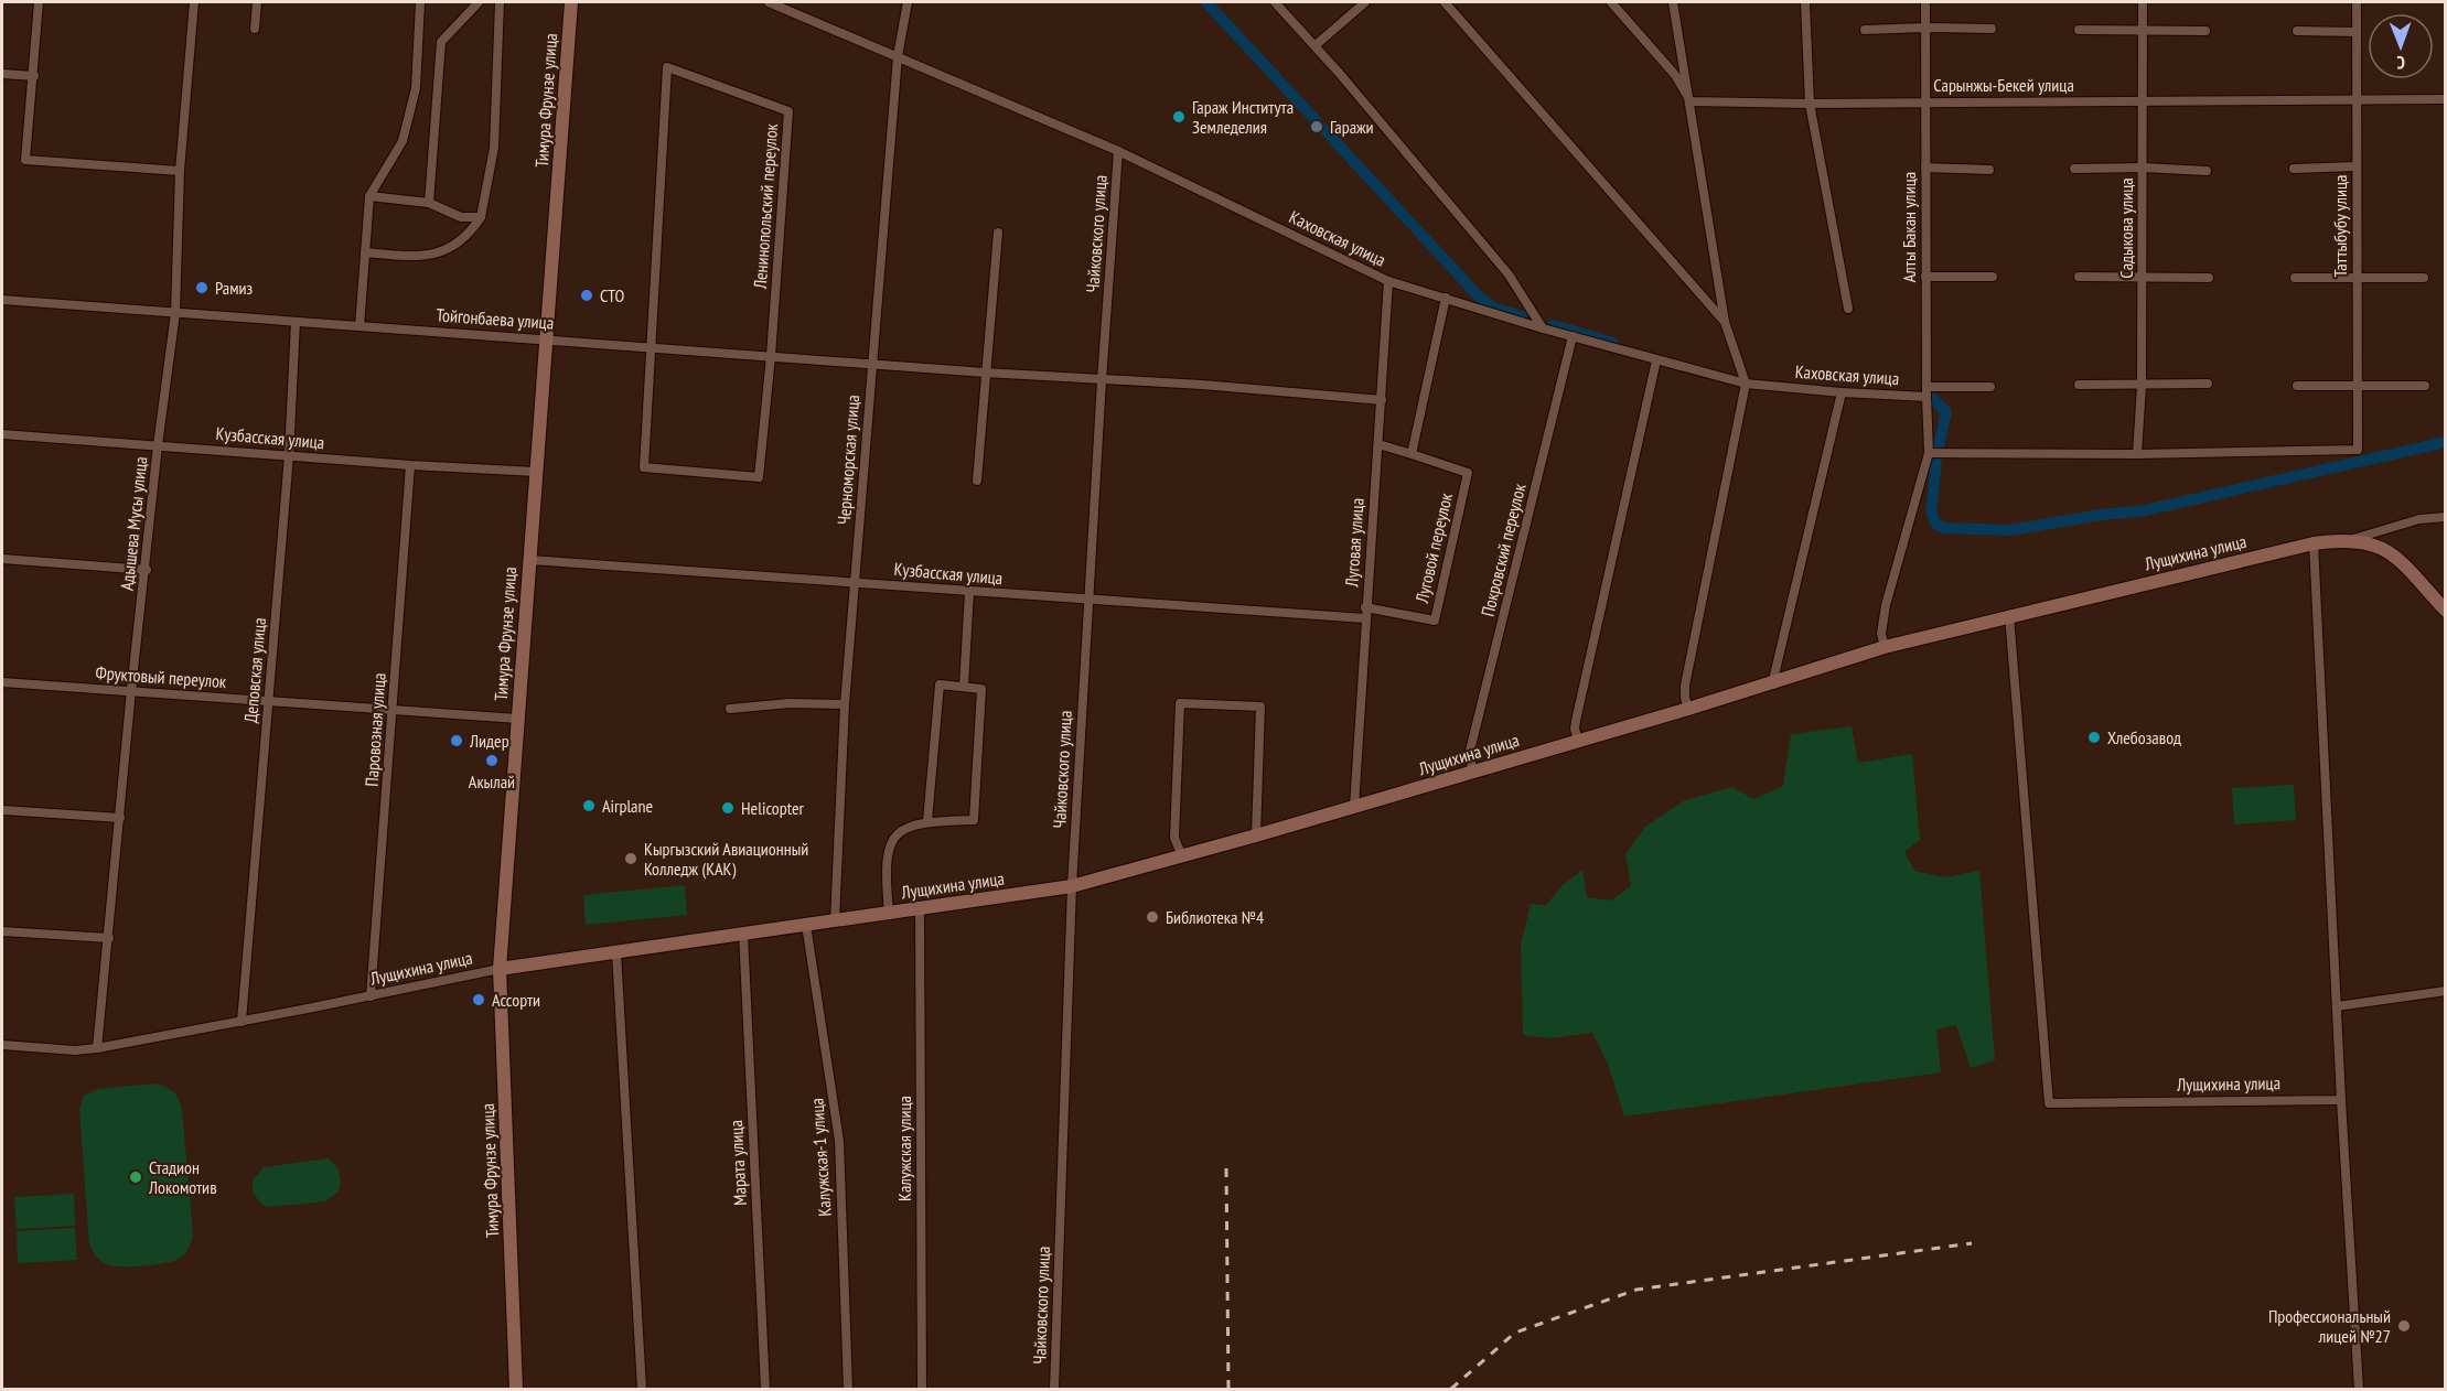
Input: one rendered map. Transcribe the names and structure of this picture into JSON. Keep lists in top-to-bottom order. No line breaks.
{"streets":{"street":["Сарынжы-Бекей улица","Тимура Фрунзе улица","Ленинопольский переулок","Таттыбубу улица","Алты Бакан улица","Садыкова улица","Чайковского улица","Каховская улица","Тойгонбаева улица","Кузбасская улица","Черноморская улица","Адышева Мусы улица","Луговая улица","Луговой переулок","Покровский переулок","Лущихина улица","Деповская улица","Фруктовый переулок","Паровозная улица","Калужская улица","Калужская-1 улица","Марата улица"]},"crossings":[["Сарынжы-Бекей улица","Таттыбубу улица"],["Сарынжы-Бекей улица","Алты Бакан улица"],["Сарынжы-Бекей улица","Садыкова улица"],["Тимура Фрунзе улица","Тойгонбаева улица"],["Тимура Фрунзе улица","Кузбасская улица"],["Тимура Фрунзе улица","Лущихина улица"],["Тимура Фрунзе улица","Фруктовый переулок"],["Ленинопольский переулок","Тойгонбаева улица"],["Таттыбубу улица","Садыкова улица"],["Алты Бакан улица","Каховская улица"],["Чайковского улица","Каховская улица"],["Чайковского улица","Тойгонбаева улица"],["Чайковского улица","Кузбасская улица"],["Чайковского улица","Лущихина улица"],["Каховская улица","Черноморская улица"],["Каховская улица","Луговая улица"],["Каховская улица","Покровский переулок"],["Тойгонбаева улица","Черноморская улица"],["Тойгонбаева улица","Адышева Мусы улица"],["Тойгонбаева улица","Луговая улица"],["Тойгонбаева улица","Деповская улица"],["Кузбасская улица","Черноморская улица"],["Кузбасская улица","Адышева Мусы улица"],["Кузбасская улица","Луговая улица"],["Кузбасская улица","Луговой переулок"],["Кузбасская улица","Деповская улица"],["Кузбасская улица","Паровозная улица"],["Черноморская улица","Лущихина улица"],["Адышева Мусы улица","Лущихина улица"],["Адышева Мусы улица","Фруктовый переулок"],["Луговая улица","Луговой переулок"],["Луговая улица","Лущихина улица"],["Покровский переулок","Лущихина улица"],["Лущихина улица","Деповская улица"],["Лущихина улица","Паровозная улица"],["Лущихина улица","Калужская улица"],["Лущихина улица","Калужская-1 улица"],["Лущихина улица","Марата улица"],["Деповская улица","Фруктовый переулок"],["Фруктовый переулок","Паровозная улица"]],"places":["Гараж Института Земледелия","Гаражи","Рамиз","СТО","Хлебозавод","Лидер","Акылай","Airplane","Helicopter","Кыргызский Авиационный Колледж (КАК)","Библиотека №4","Ассорти","Стадион Локомотив","Профессиональный лицей №27"],"north":"bottom"}
